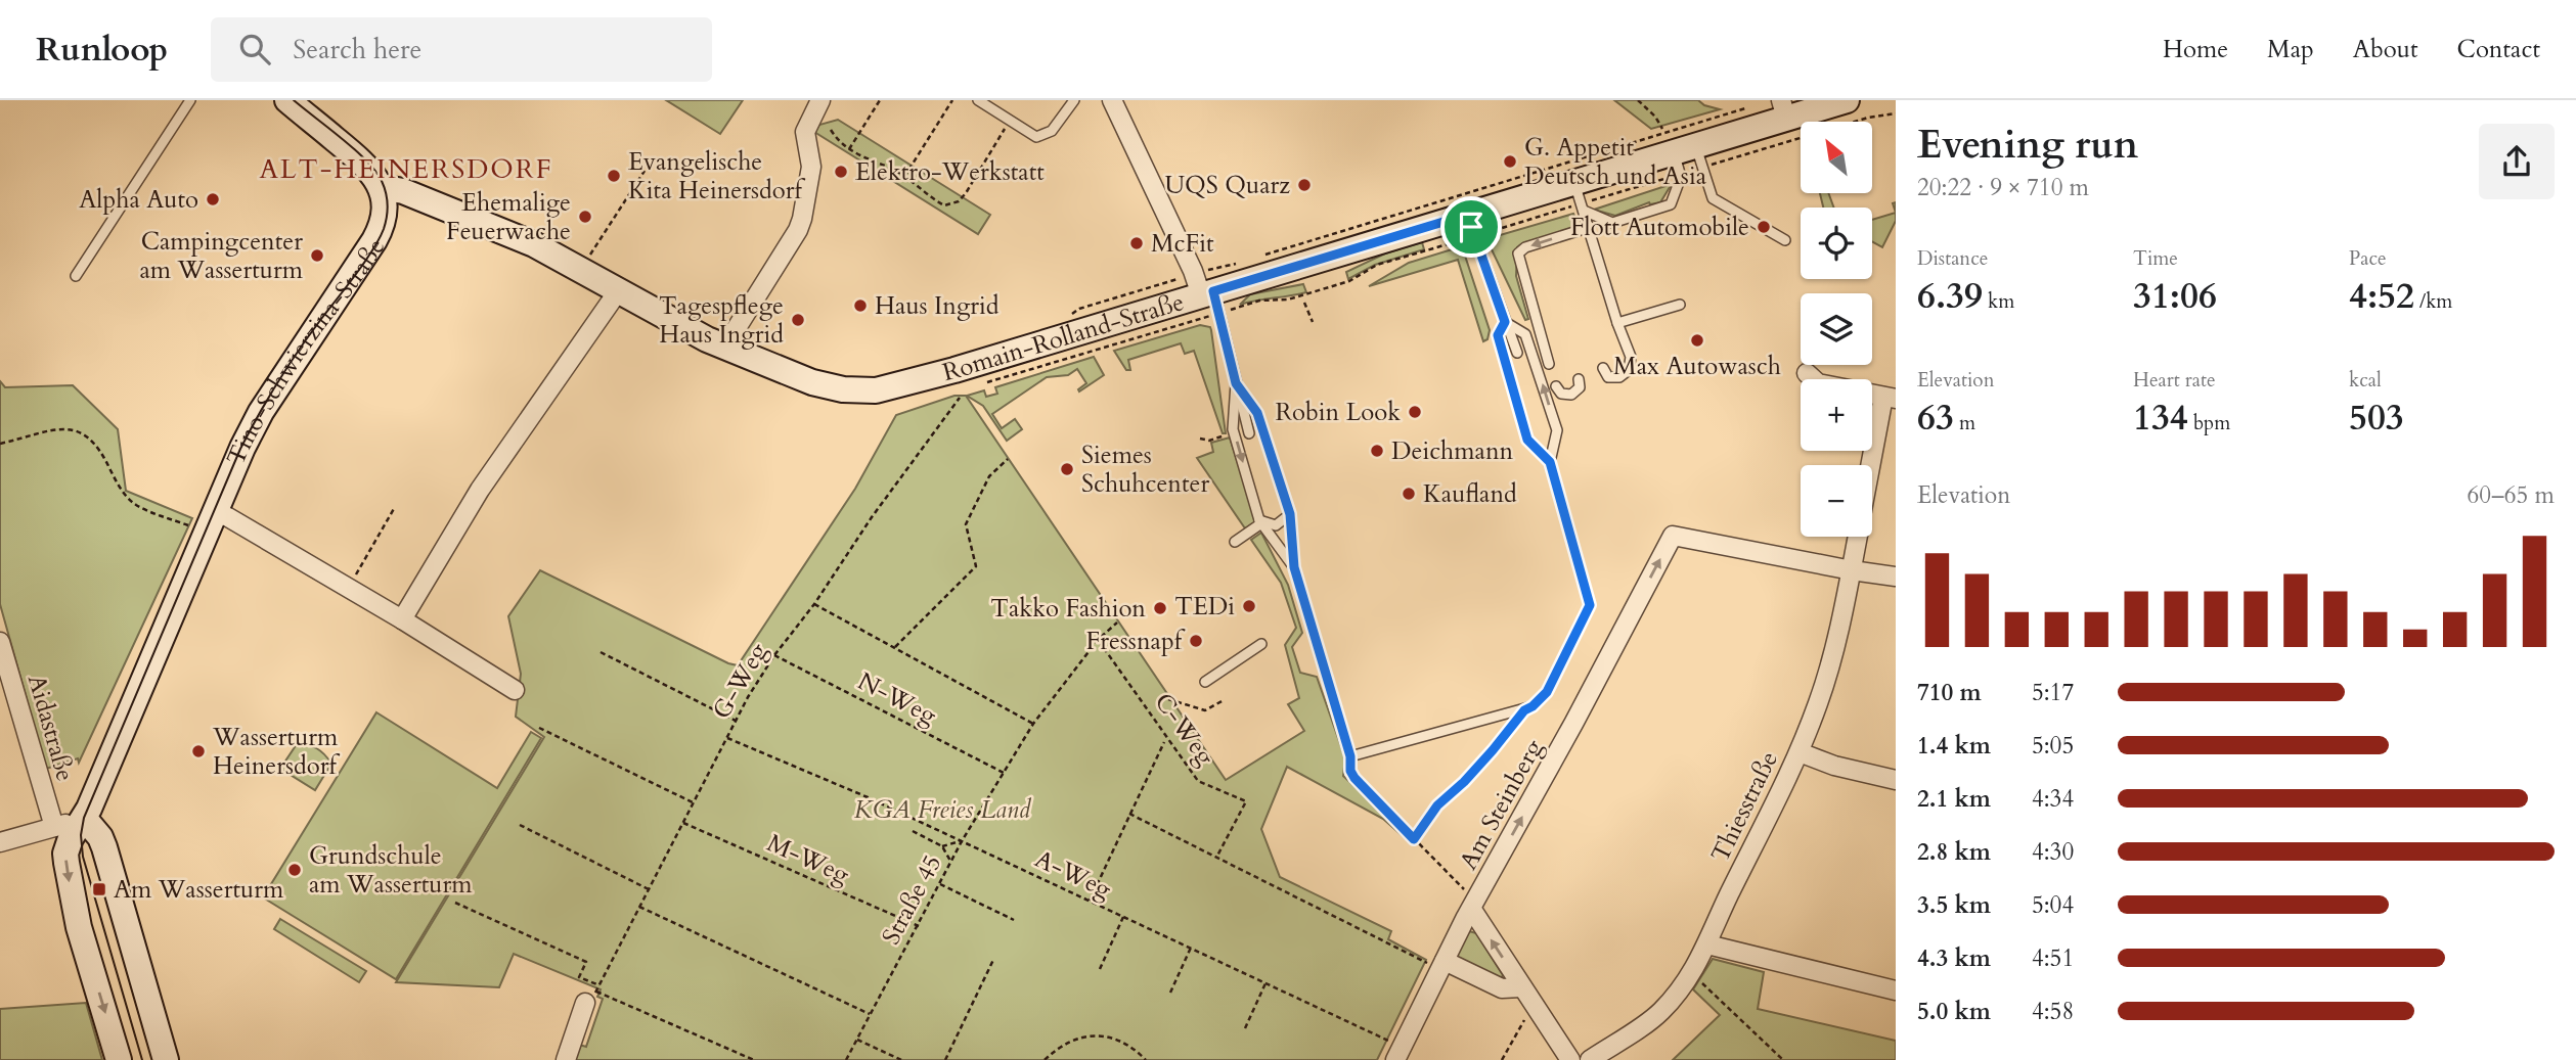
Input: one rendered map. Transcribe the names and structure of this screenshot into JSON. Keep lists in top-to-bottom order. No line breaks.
{"streets":{"main road":["Romain-Rolland-Straße","Tino-Schwierzina-Straße"],"street":["Aidastraße","Am Steinberg","Thiesstraße"],"path":["G-Weg","N-Weg","C-Weg","M-Weg","A-Weg","Straße 45"]},"crossings":[["Romain-Rolland-Straße","Tino-Schwierzina-Straße"],["G-Weg","N-Weg"],["G-Weg","M-Weg"],["G-Weg","A-Weg"],["N-Weg","Straße 45"],["C-Weg","Straße 45"],["Am Steinberg","Thiesstraße"],["Am Steinberg","A-Weg"],["M-Weg","Straße 45"],["A-Weg","Straße 45"]],"one_way":["Am Steinberg"],"districts":["ALT-HEINERSDORF"],"parks":["KGA Freies Land"],"places":{"other":["G. Appetit Deutsch und Asia","Elektro-Werkstatt","Evangelische Kita Heinersdorf","UQS Quarz","Alpha Auto","Ehemalige Feuerwache","Flott Automobile","McFit","Campingcenter am Wasserturm","Haus Ingrid","Tagespflege Haus Ingrid","Max Autowasch","Robin Look","Deichmann","Siemes Schuhcenter","Kaufland","TEDi","Takko Fashion","Fressnapf","Wasserturm Heinersdorf","Grundschule am Wasserturm"],"transit":["Am Wasserturm"]},"north":"top left","page":{"header":"Runloop","search":"Search here","nav":["Home","Map","About","Contact"],"heading":["Evening run","20:22 · 9 × 710 m"],"map_buttons":["+","−"],"stats":[["Distance","6.39 km"],["Time","31:06"],["Pace","4:52 /km"],["Elevation","63 m"],["Heart rate","134 bpm"],["kcal","503"]],"chart":["Elevation","60–65 m"],"list":[{"name":"710 m","note":"5:17"},{"name":"1.4 km","note":"5:05"},{"name":"2.1 km","note":"4:34"},{"name":"2.8 km","note":"4:30"},{"name":"3.5 km","note":"5:04"},{"name":"4.3 km","note":"4:51"},{"name":"5.0 km","note":"4:58"}]}}
